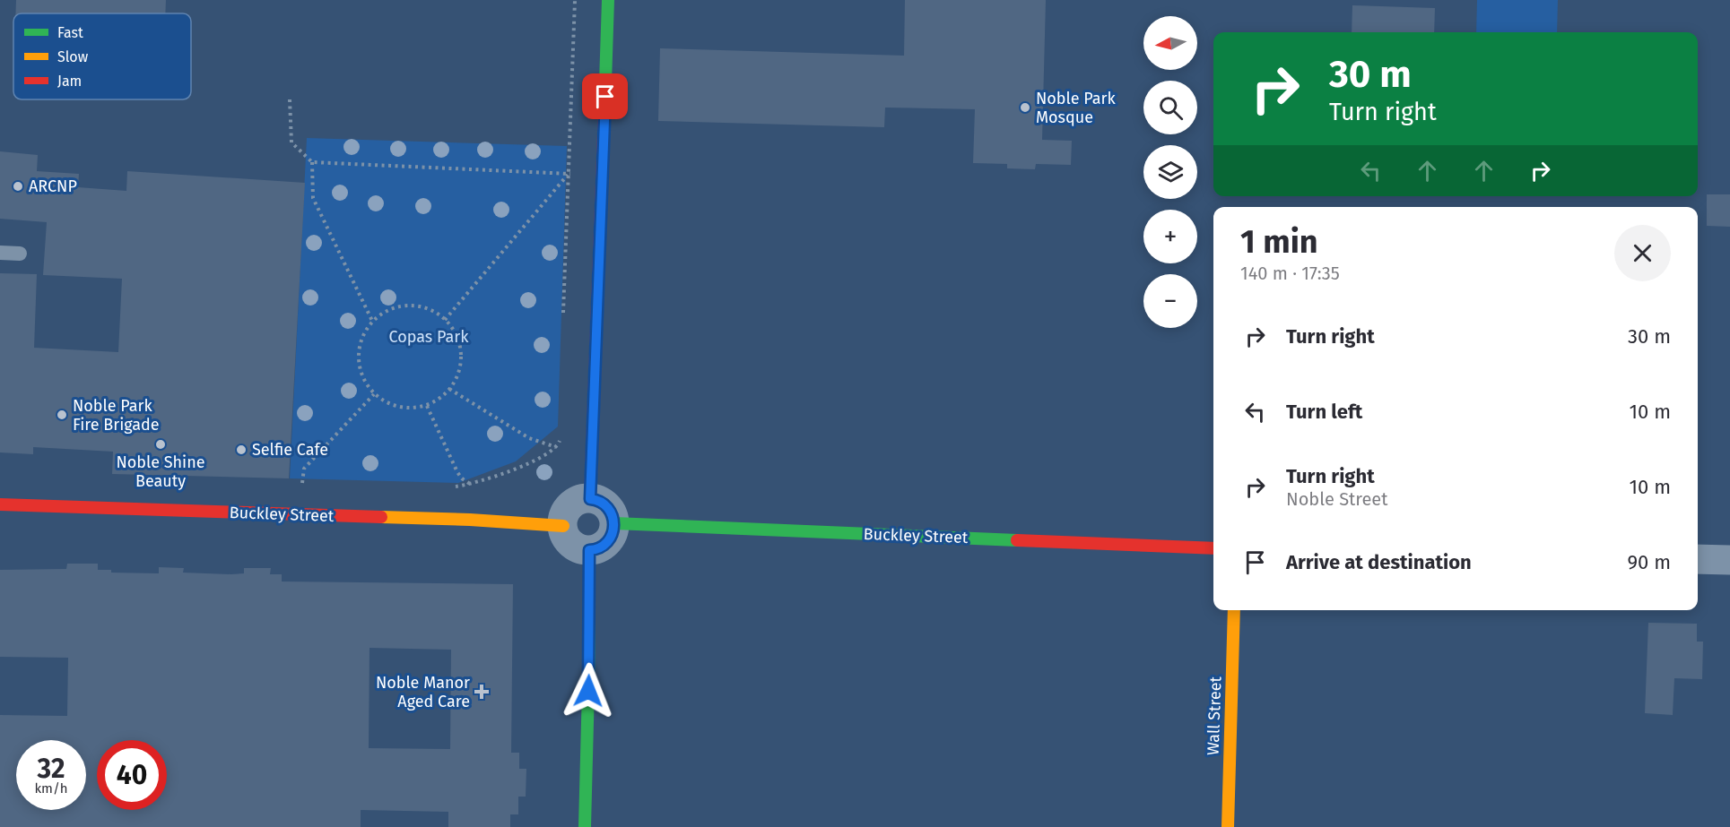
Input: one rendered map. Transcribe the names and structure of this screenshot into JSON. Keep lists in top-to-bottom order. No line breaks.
{"streets":{"street":["Buckley Street","Wall Street"]},"parks":["Copas Park"],"places":{"other":["Noble Park Mosque","ARCNP","Noble Park Fire Brigade","Noble Shine Beauty","Selfie Cafe"],"health":["Noble Manor Aged Care"]},"legend":["Fast","Slow","Jam"],"north":"left","page":{"map_buttons":["+","−"],"turn":["30 m","Turn right"],"heading":["1 min","140 m · 17:35"],"list":[{"name":"Turn right","value":"30 m"},{"name":"Turn left","value":"10 m"},{"name":"Turn right","note":"Noble Street","value":"10 m"},{"name":"Arrive at destination","value":"90 m"}],"speed":"32 km/h","limit":"40"}}
